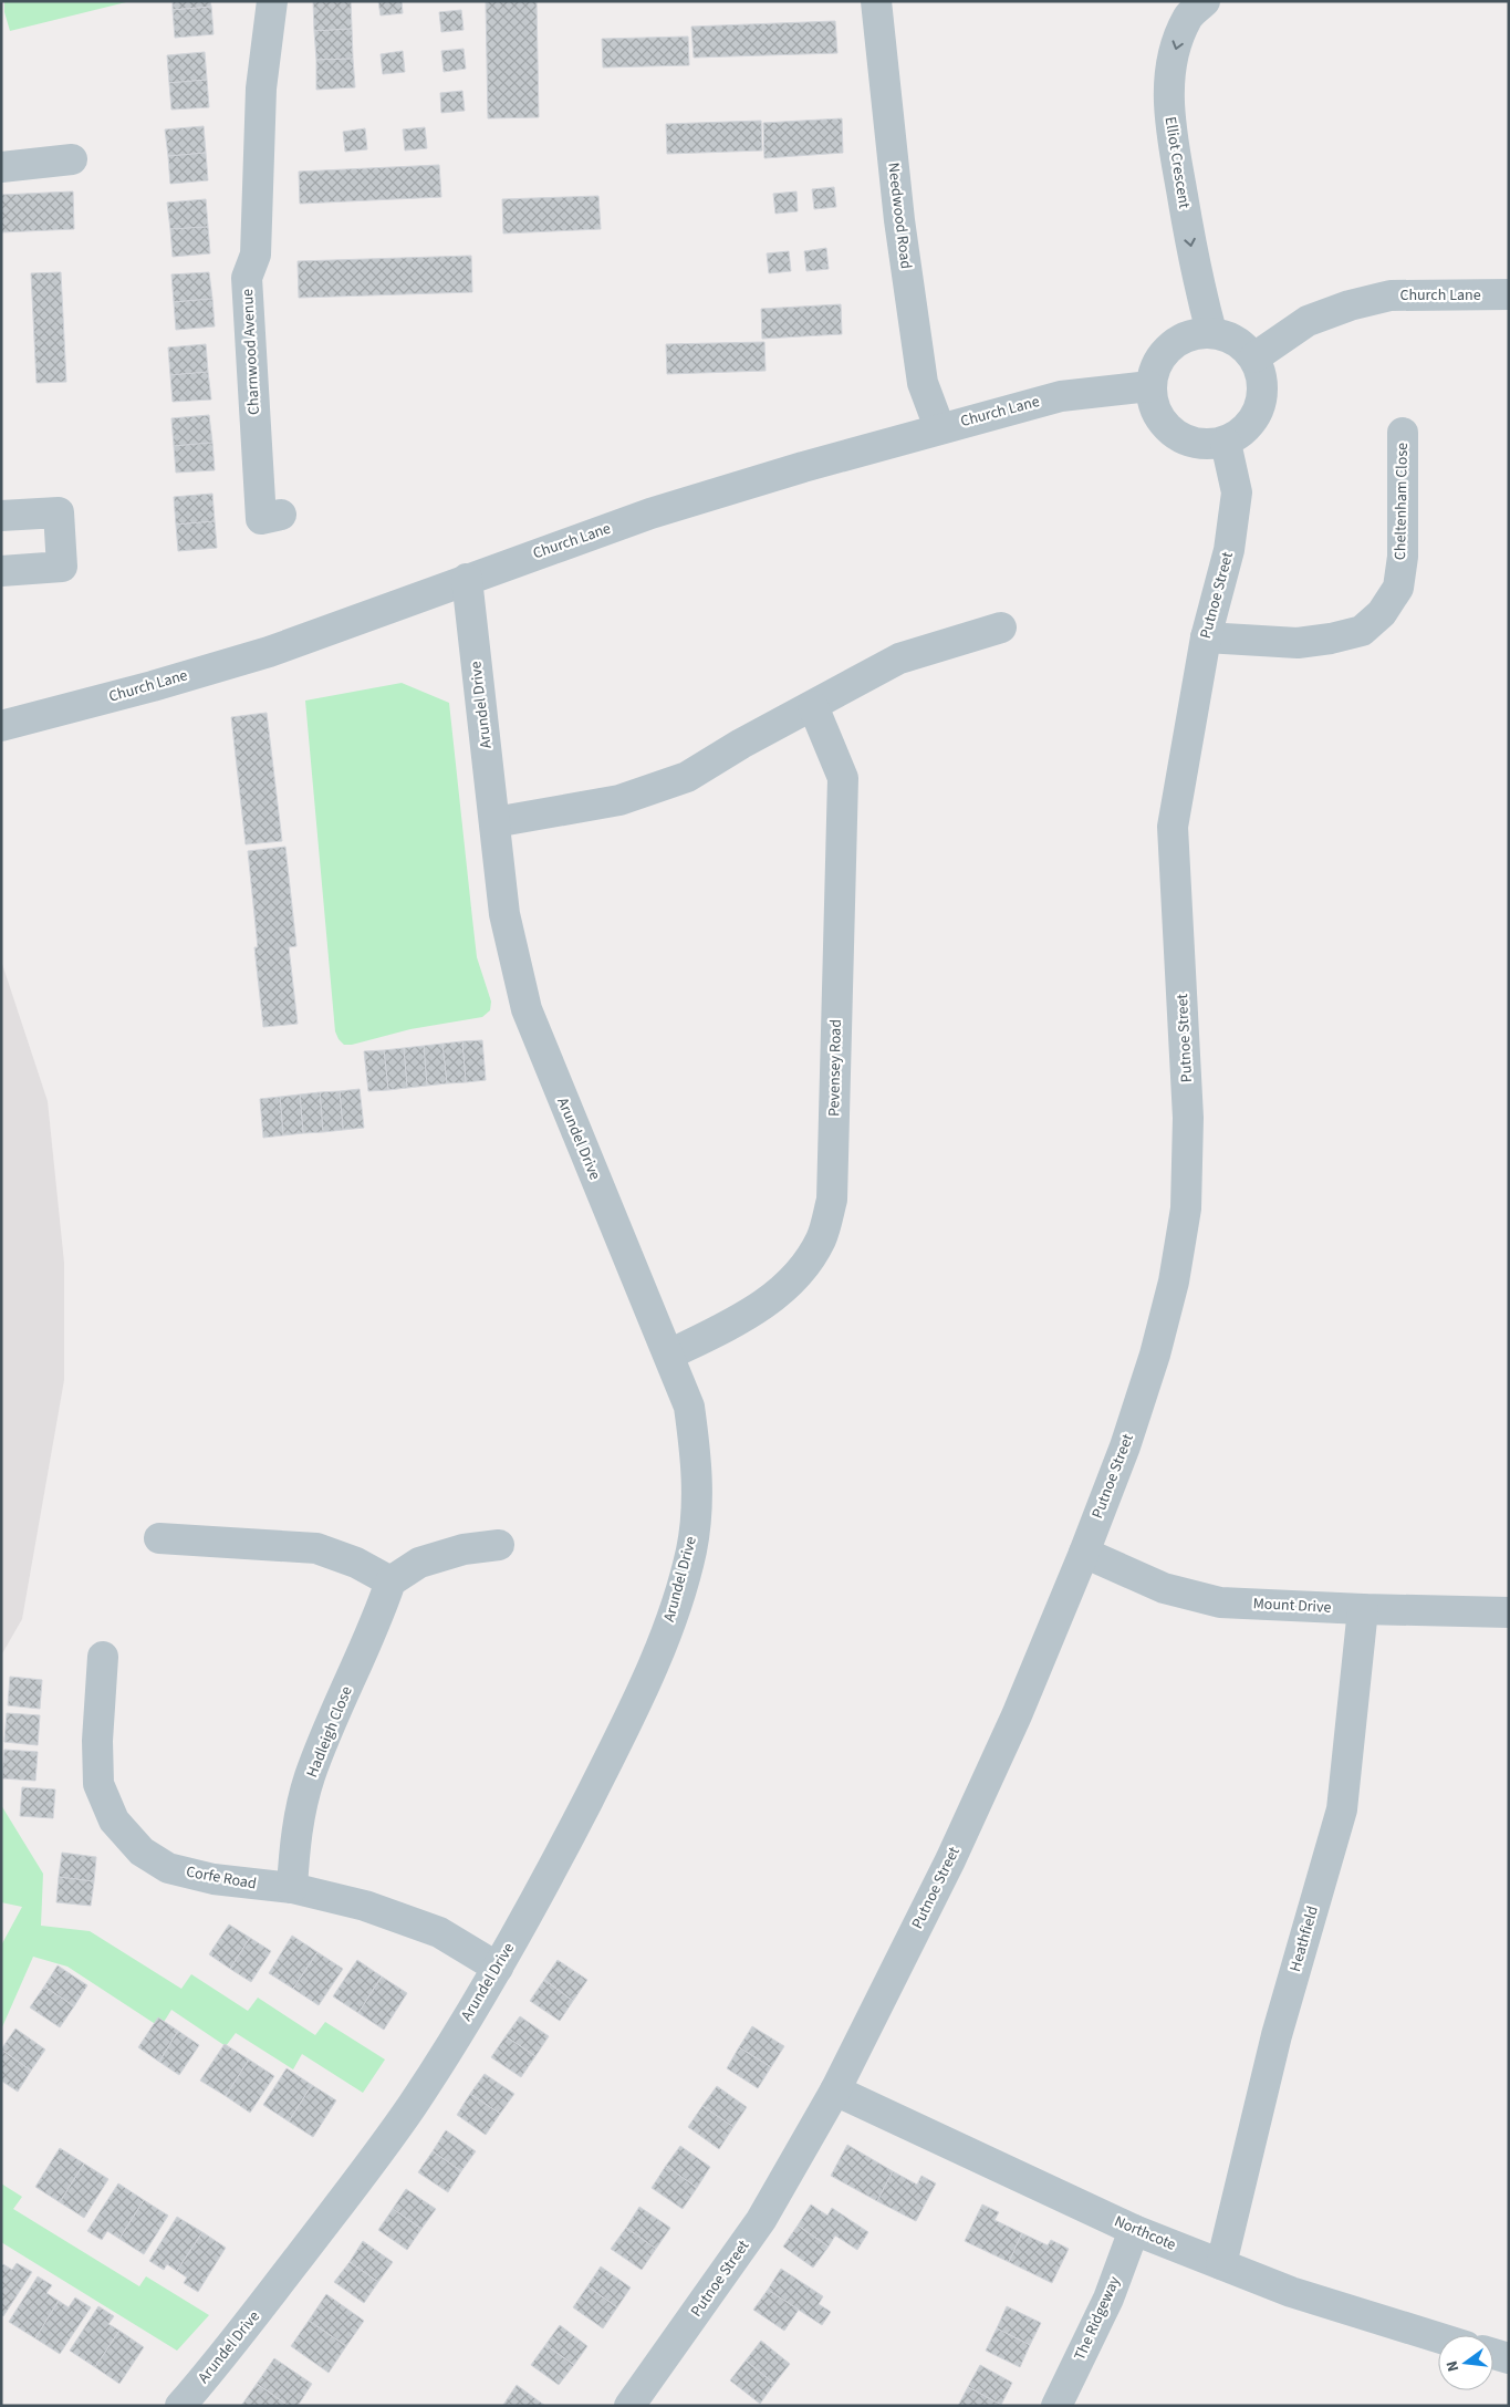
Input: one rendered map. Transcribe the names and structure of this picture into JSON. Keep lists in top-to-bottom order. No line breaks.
{"streets":{"street":["Elliot Crescent","Needwood Road","Church Lane","Charnwood Avenue","Cheltenham Close","Putnoe Street","Arundel Drive","Pevensey Road","Mount Drive","Hadleigh Close","Corfe Road","Heathfield","Northcote","The Ridgeway"]},"crossings":[["Elliot Crescent","Church Lane"],["Elliot Crescent","Putnoe Street"],["Needwood Road","Church Lane"],["Church Lane","Putnoe Street"],["Church Lane","Arundel Drive"],["Cheltenham Close","Putnoe Street"],["Putnoe Street","Mount Drive"],["Putnoe Street","Northcote"],["Arundel Drive","Pevensey Road"],["Arundel Drive","Corfe Road"],["Mount Drive","Heathfield"],["Hadleigh Close","Corfe Road"],["Heathfield","Northcote"],["Northcote","The Ridgeway"]],"one_way":["Elliot Crescent"],"north":"left"}
